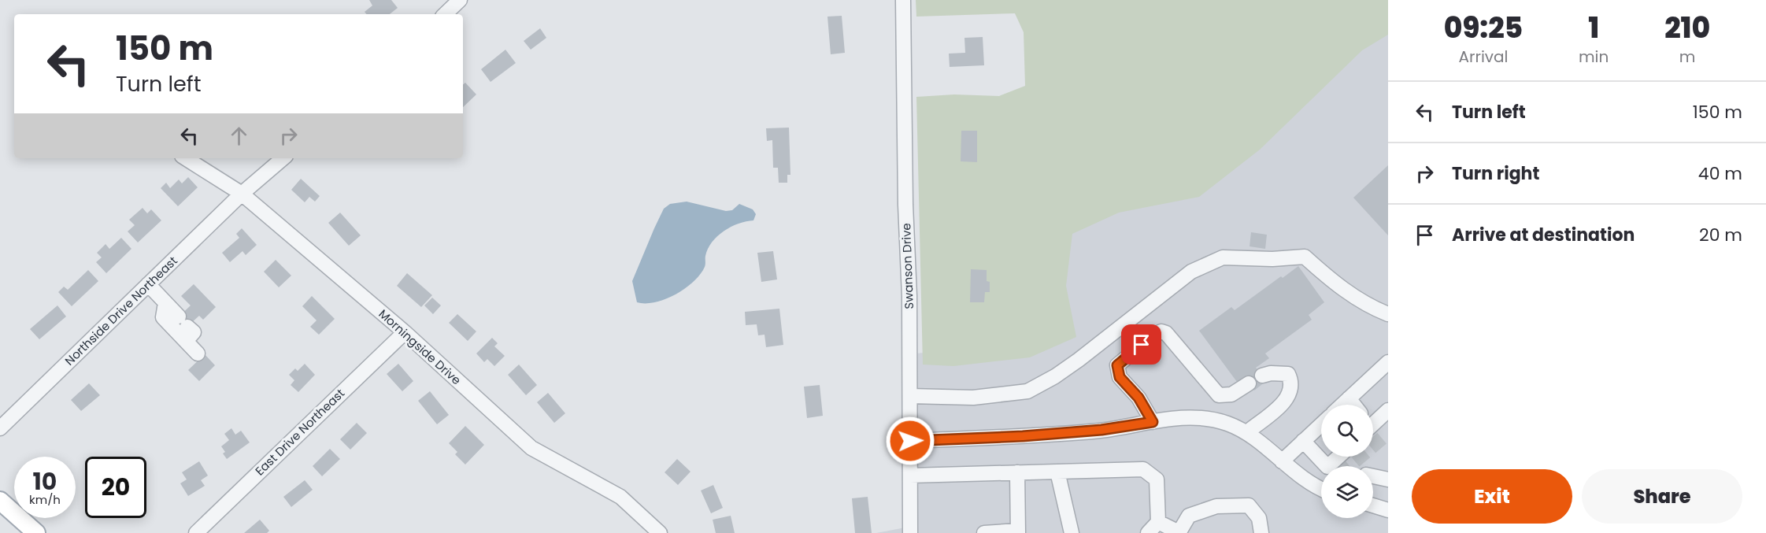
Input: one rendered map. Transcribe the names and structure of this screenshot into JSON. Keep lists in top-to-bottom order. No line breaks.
{"streets":{"street":["Swanson Drive","Northside Drive Northeast","Morningside Drive","East Drive Northeast"]},"crossings":[["Northside Drive Northeast","Morningside Drive"],["Morningside Drive","East Drive Northeast"]],"page":{"eta":["09:25","Arrival","1","min","210","m"],"turn":["150 m","Turn left"],"list":[{"name":"Turn left","value":"150 m"},{"name":"Turn right","value":"40 m"},{"name":"Arrive at destination","value":"20 m"}],"speed":"10 km/h","limit":"20","buttons":["Exit","Share"]}}
